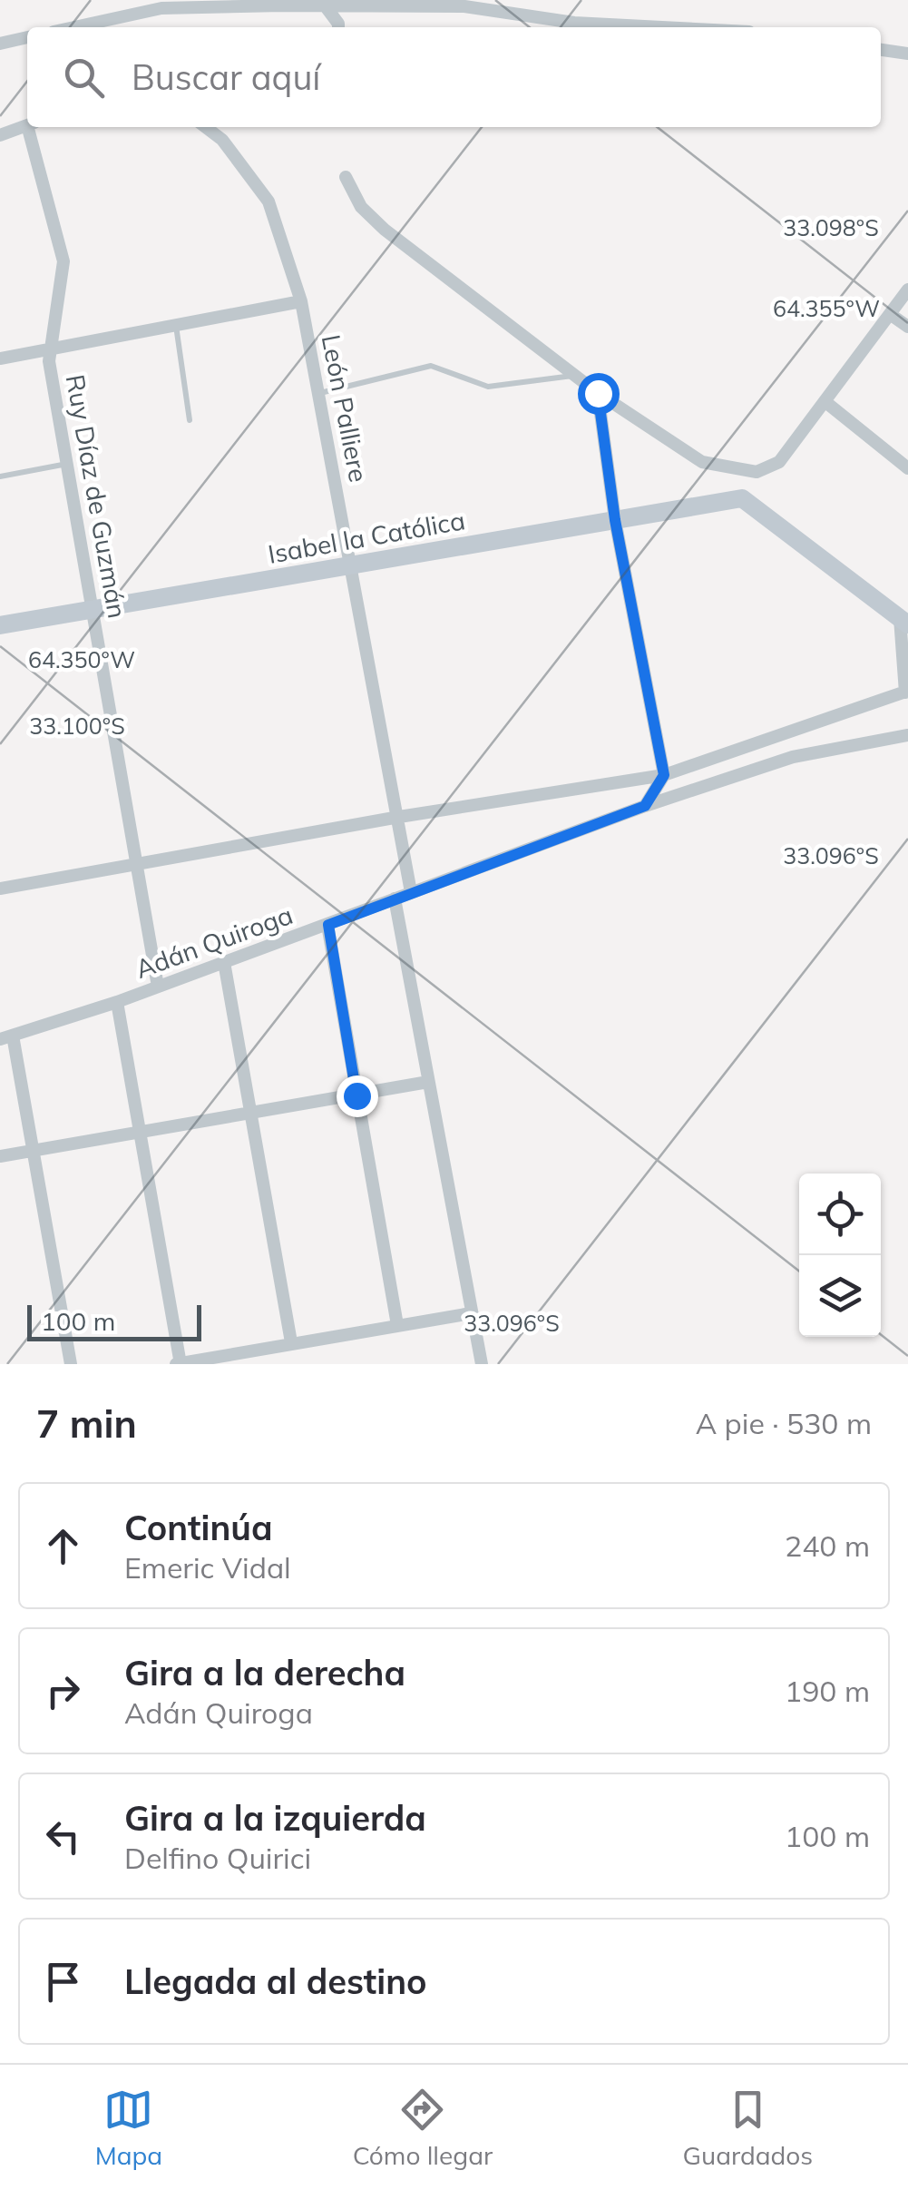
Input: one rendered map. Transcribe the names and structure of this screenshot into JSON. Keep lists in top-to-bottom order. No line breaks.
{"streets":{"main road":["Isabel la Católica"],"street":["León Palliere","Ruy Díaz de Guzmán","Adán Quiroga"]},"crossings":[["León Palliere","Isabel la Católica"],["León Palliere","Adán Quiroga"],["Ruy Díaz de Guzmán","Isabel la Católica"],["Ruy Díaz de Guzmán","Adán Quiroga"]],"scale_bar":"100 m","page":{"search":"Buscar aquí","scale":"100 m","heading":["7 min","A pie · 530 m"],"list":[["Continúa","Emeric Vidal","240 m"],["Gira a la derecha","Adán Quiroga","190 m"],["Gira a la izquierda","Delfino Quirici","100 m"],"Llegada al destino"],"nav":["Mapa","Cómo llegar","Guardados"]},"coordinates":["33.098°S","64.355°W","64.350°W","33.100°S","33.096°S"]}
